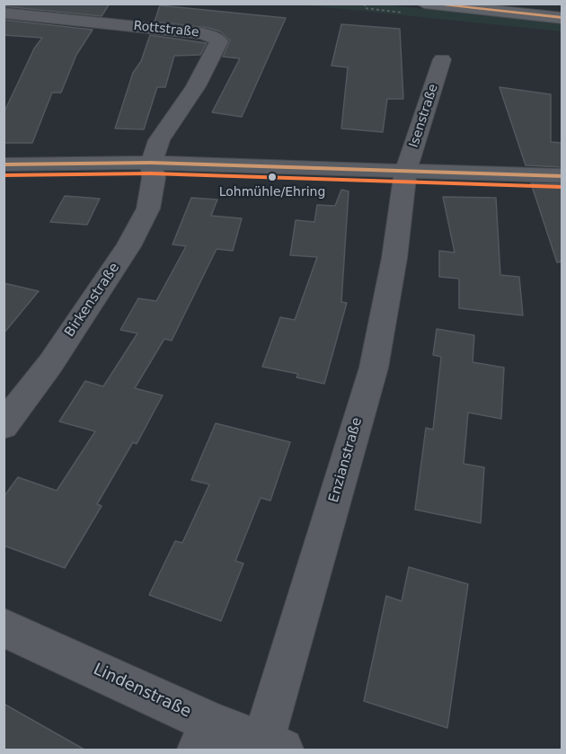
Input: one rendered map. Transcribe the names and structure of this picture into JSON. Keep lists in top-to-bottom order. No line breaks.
{"streets":{"street":["Rottstraße","Isenstraße","Birkenstraße","Enzianstraße","Lindenstraße"]},"crossings":[["Rottstraße","Birkenstraße"],["Isenstraße","Enzianstraße"],["Enzianstraße","Lindenstraße"]],"places":["Lohmühle/Ehring"]}
